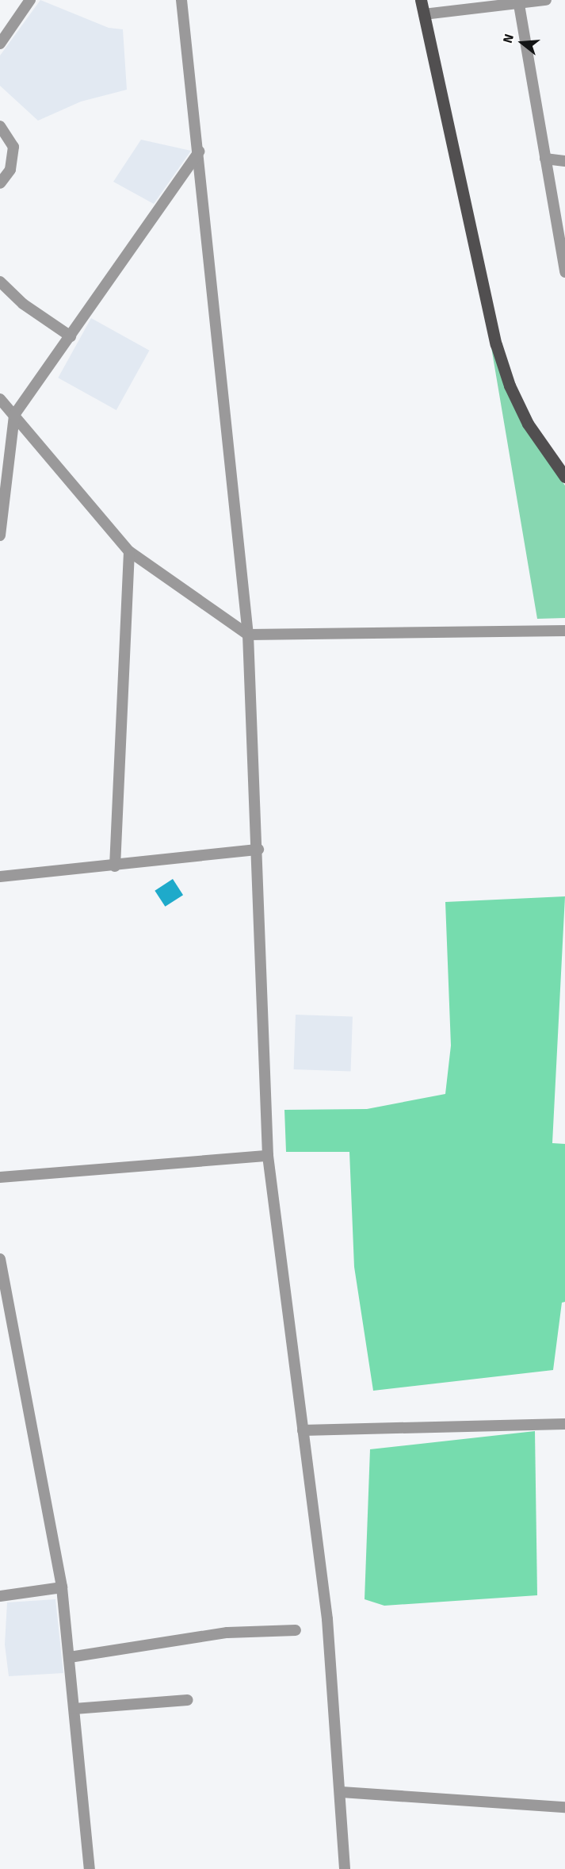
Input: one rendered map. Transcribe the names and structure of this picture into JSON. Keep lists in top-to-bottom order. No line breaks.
{"north":"left"}
